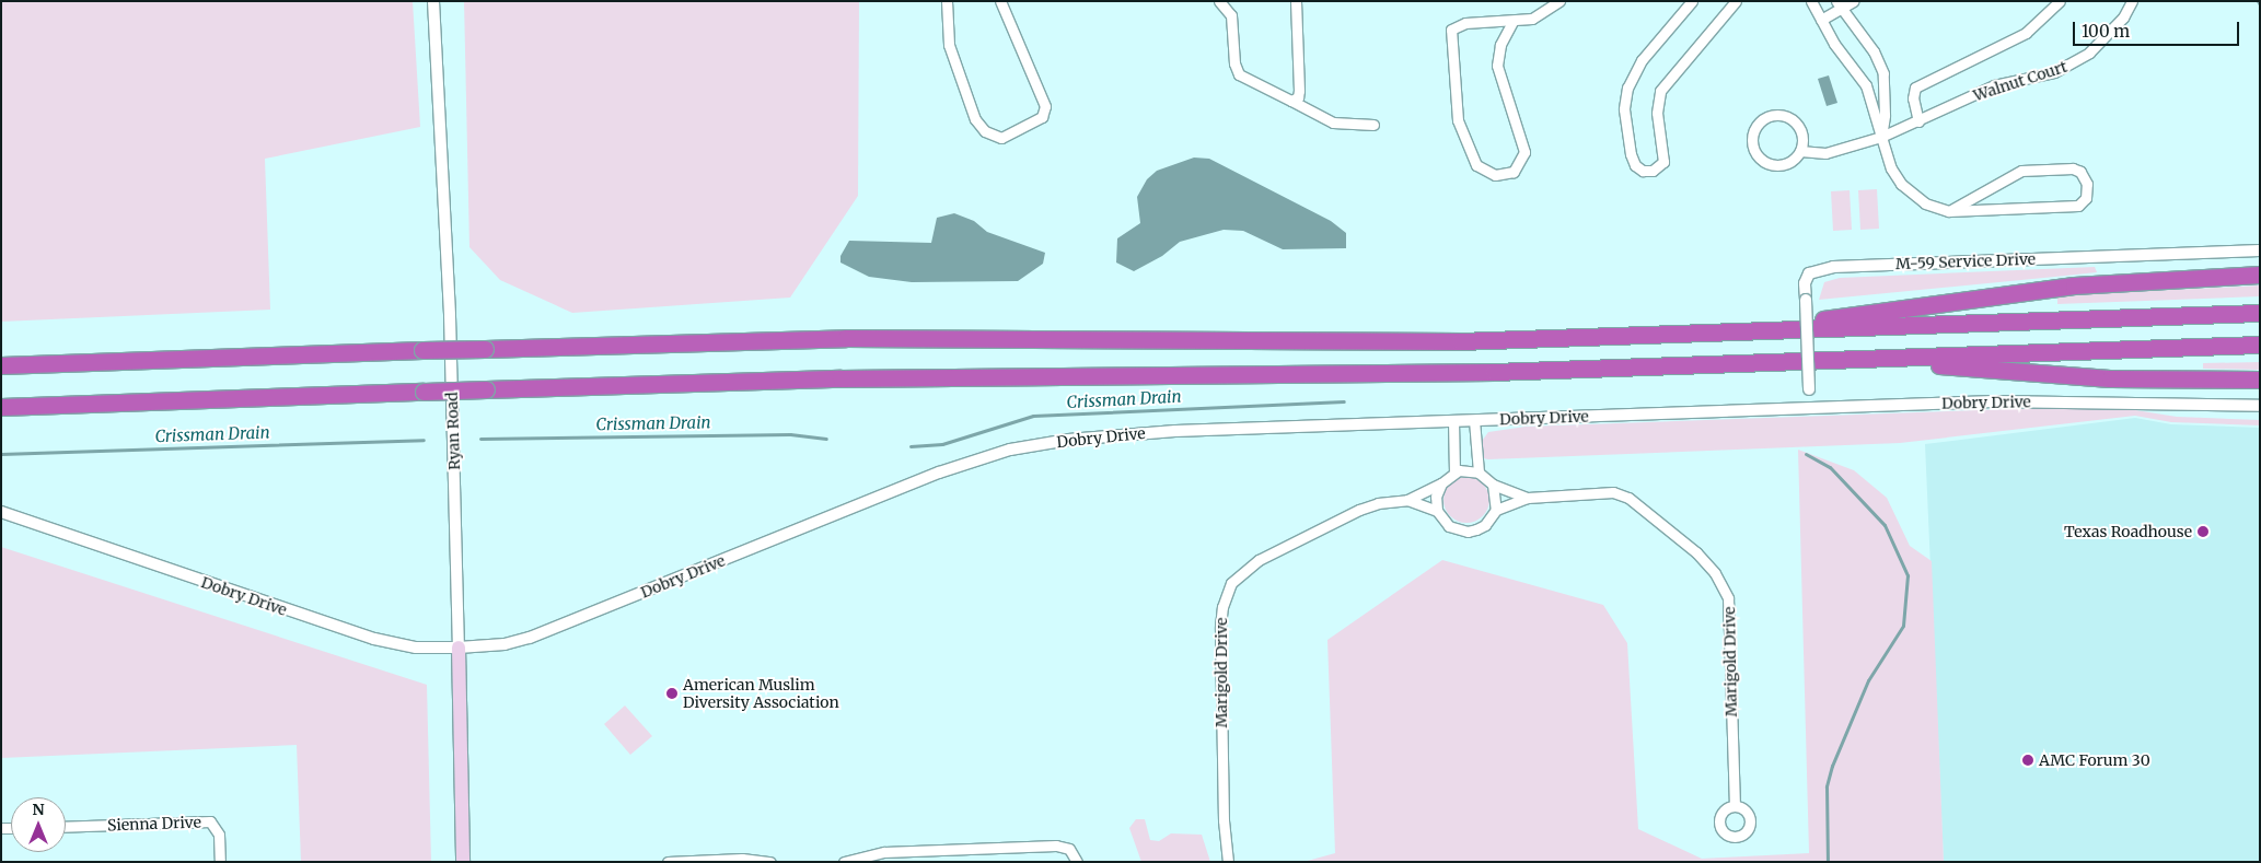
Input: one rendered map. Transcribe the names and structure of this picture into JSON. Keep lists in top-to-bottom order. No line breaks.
{"streets":{"main road":["Ryan Road"],"street":["Walnut Court","M-59 Service Drive","Dobry Drive","Marigold Drive","Sienna Drive"]},"crossings":[["M-59 Service Drive","Dobry Drive"],["Dobry Drive","Ryan Road"]],"water":["Crissman Drain"],"places":["Texas Roadhouse","American Muslim Diversity Association","AMC Forum 30"],"scale_bar":"100 m","north":"top"}
